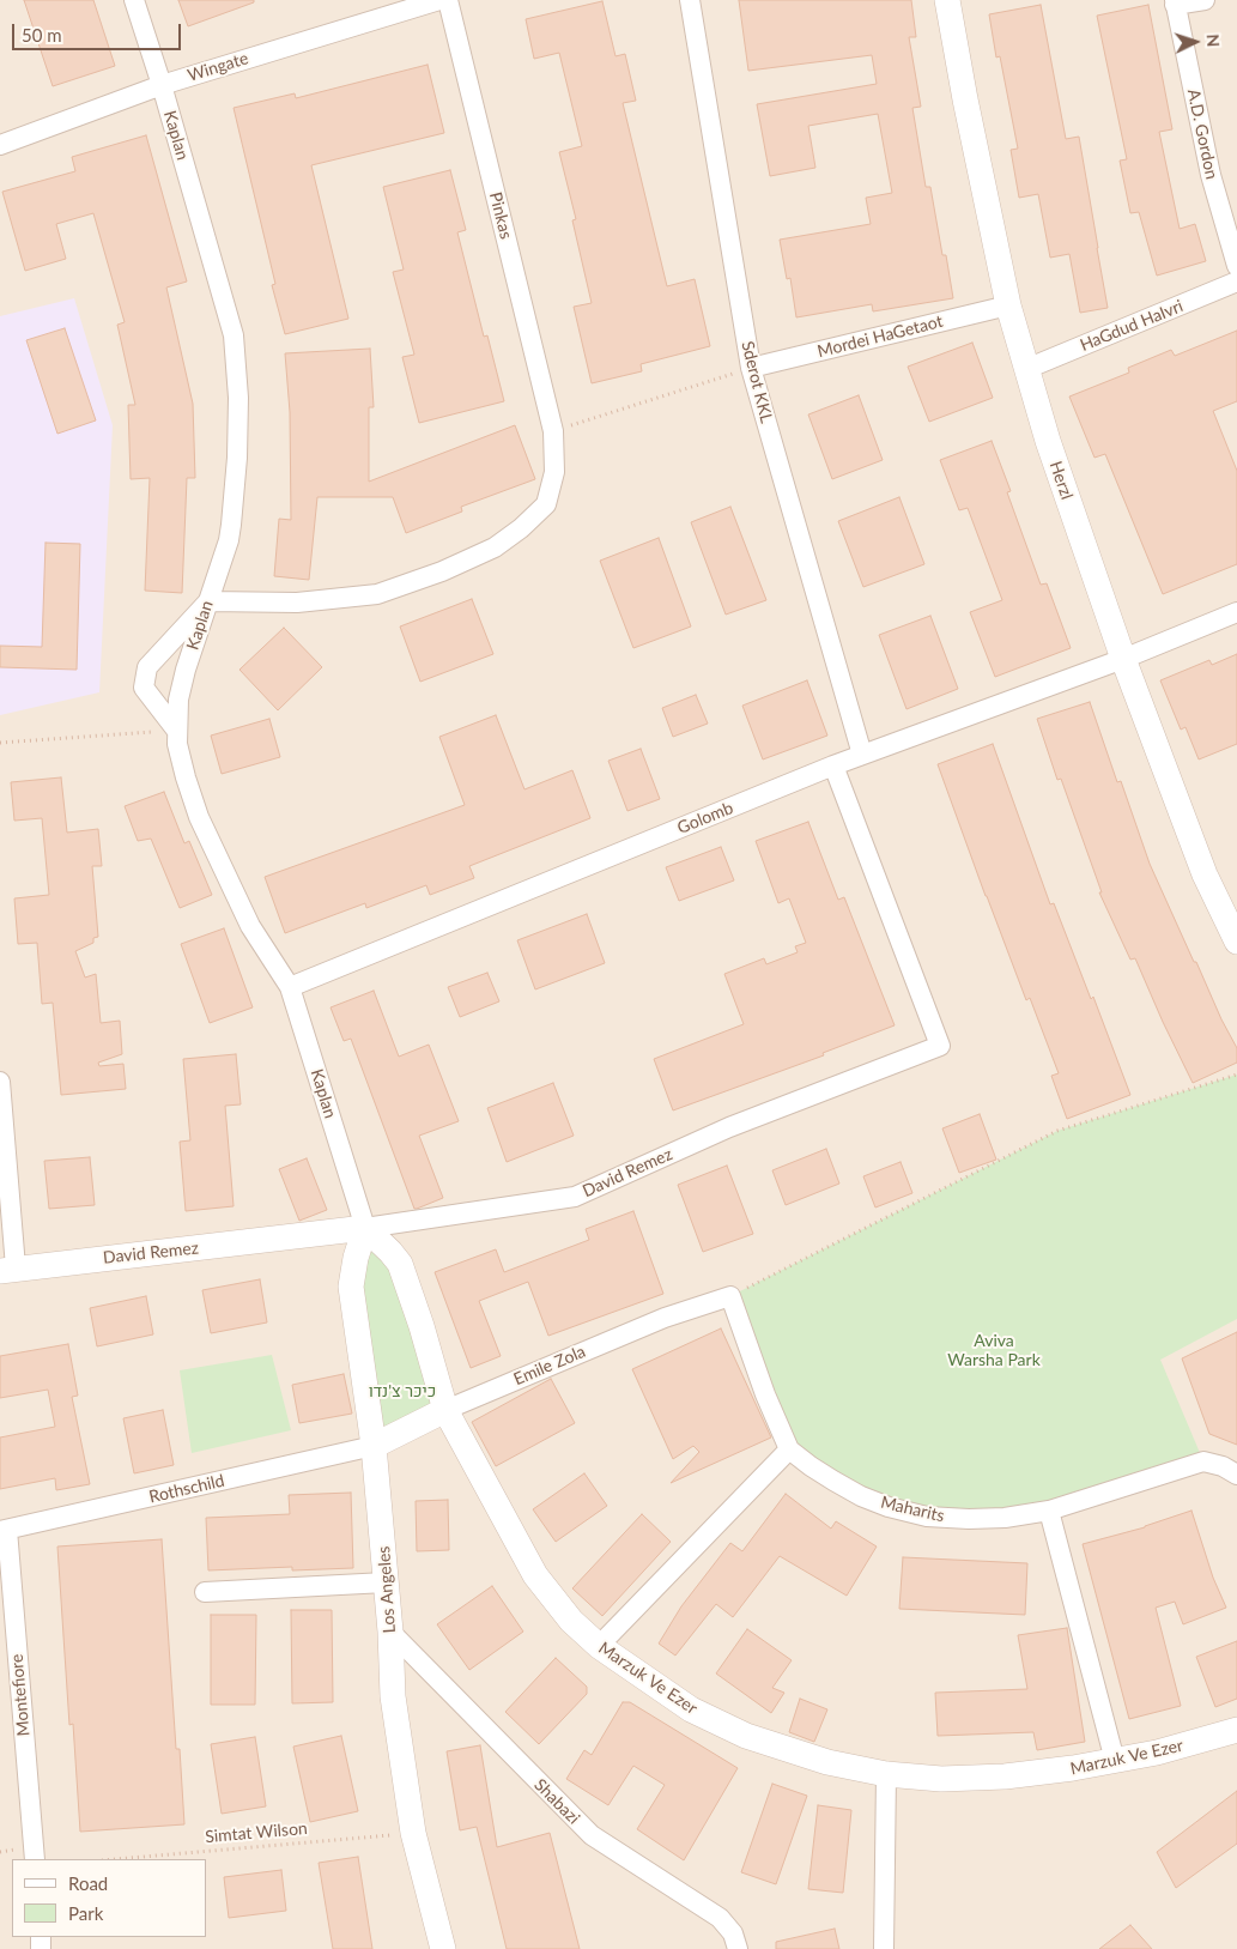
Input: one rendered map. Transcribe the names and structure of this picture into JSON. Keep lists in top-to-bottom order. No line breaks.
{"streets":{"street":["Wingate","A.D. Gordon","Kaplan","Pinkas","HaGdud HaIvri","Mordei HaGetaot","Sderot KKL","Herzl","Golomb","David Remez","Emile Zola","Rothschild","Maharits","Los Angeles","Marzuk Ve Ezer","Montefiore","Shabazi"],"path":["Simtat Wilson"]},"crossings":[["Wingate","Kaplan"],["Kaplan","Pinkas"],["Kaplan","Golomb"],["Kaplan","David Remez"],["Kaplan","Los Angeles"],["Kaplan","Marzuk Ve Ezer"],["HaGdud HaIvri","Herzl"],["Mordei HaGetaot","Sderot KKL"],["Mordei HaGetaot","Herzl"],["Sderot KKL","Golomb"],["Herzl","Golomb"],["Golomb","David Remez"],["David Remez","Los Angeles"],["David Remez","Marzuk Ve Ezer"],["Emile Zola","Rothschild"],["Emile Zola","Maharits"],["Emile Zola","Los Angeles"],["Emile Zola","Marzuk Ve Ezer"],["Rothschild","Los Angeles"],["Rothschild","Montefiore"],["Los Angeles","Marzuk Ve Ezer"],["Los Angeles","Shabazi"],["Los Angeles","Simtat Wilson"]],"parks":["Aviva Warsha Park","כיכר צ'נדו"],"legend":["Road","Park"],"scale_bar":"50 m","north":"right"}
